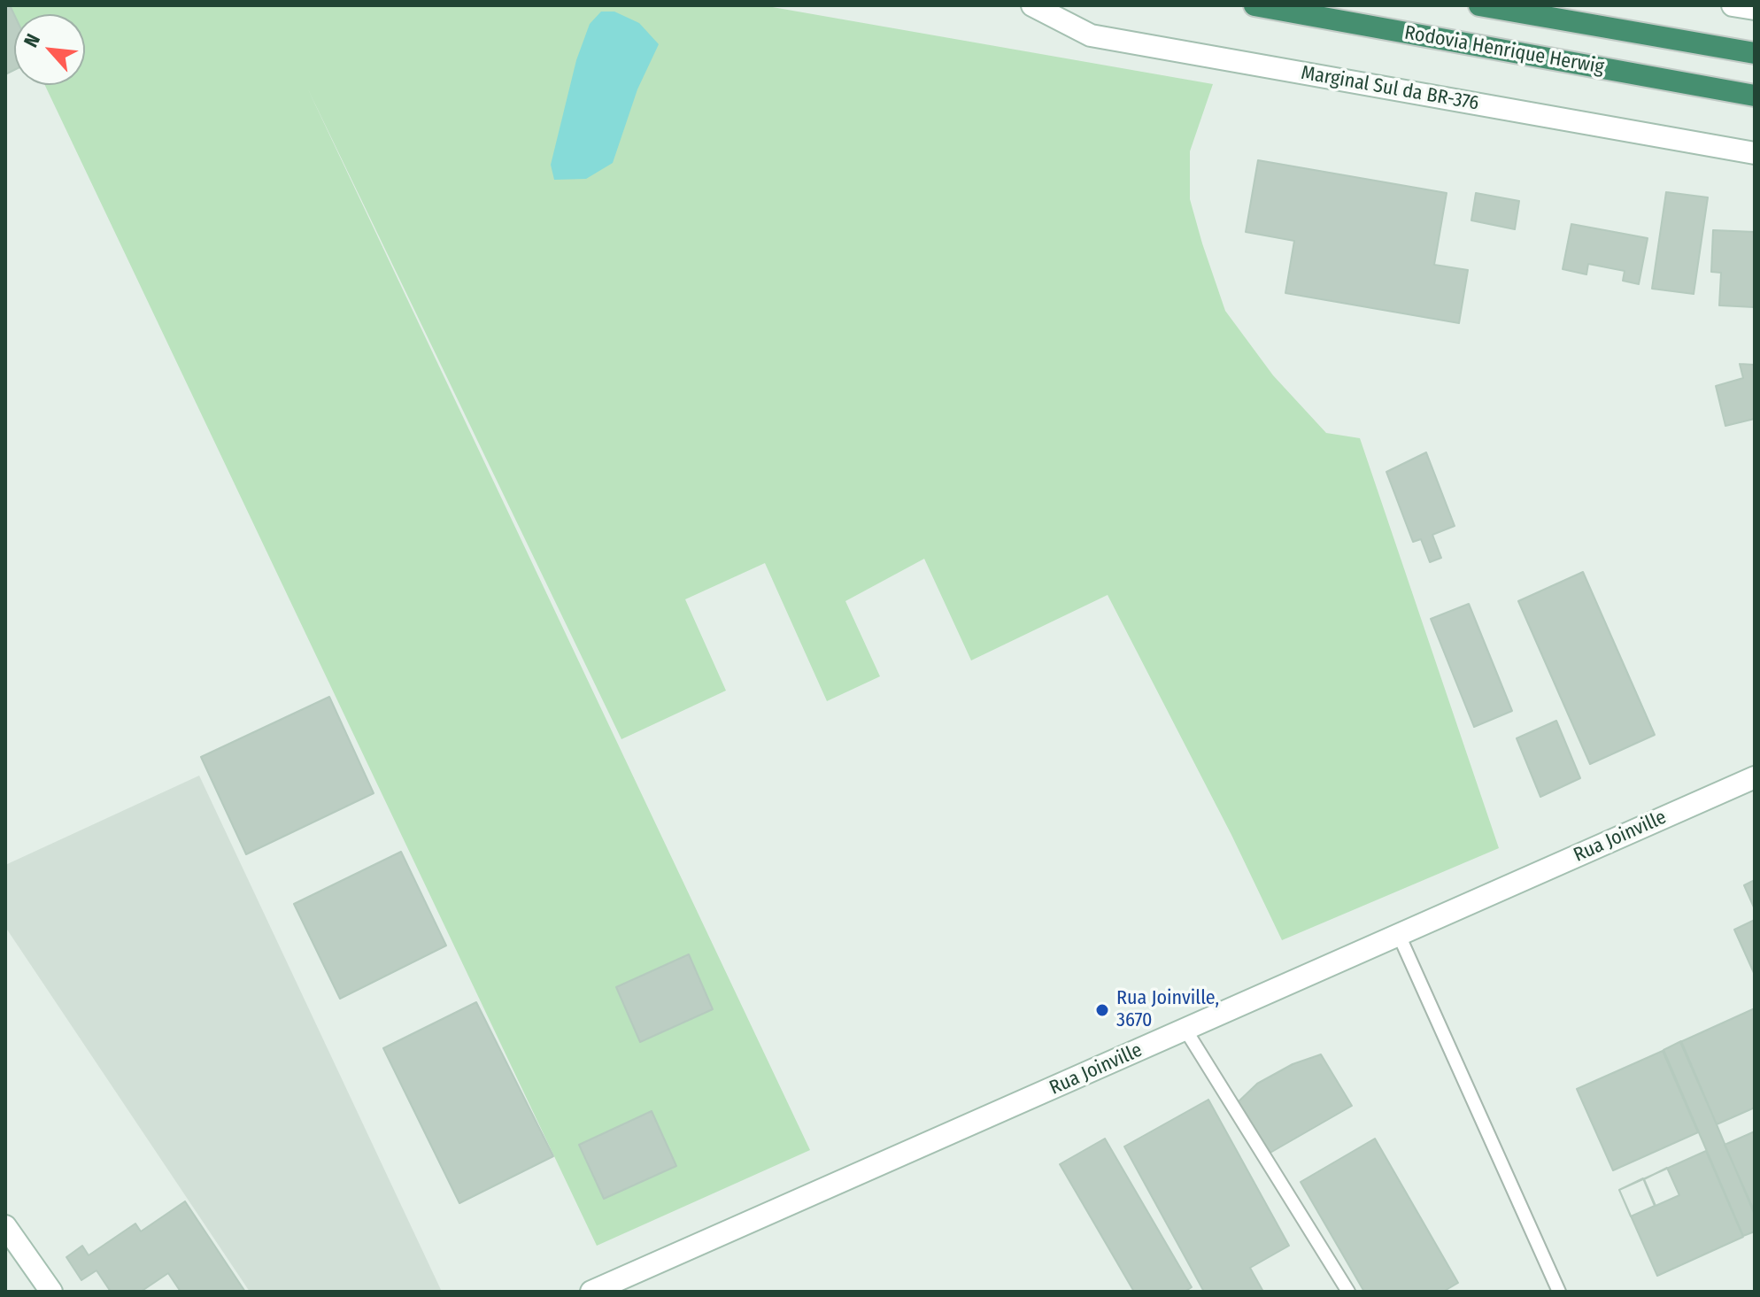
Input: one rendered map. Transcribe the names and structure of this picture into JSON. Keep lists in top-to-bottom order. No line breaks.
{"streets":{"highway":["Rodovia Henrique Herwig"],"main road":["Marginal Sul da BR-376","Rua Joinville"]},"places":["Rua Joinville, 3670"],"north":"top left"}
